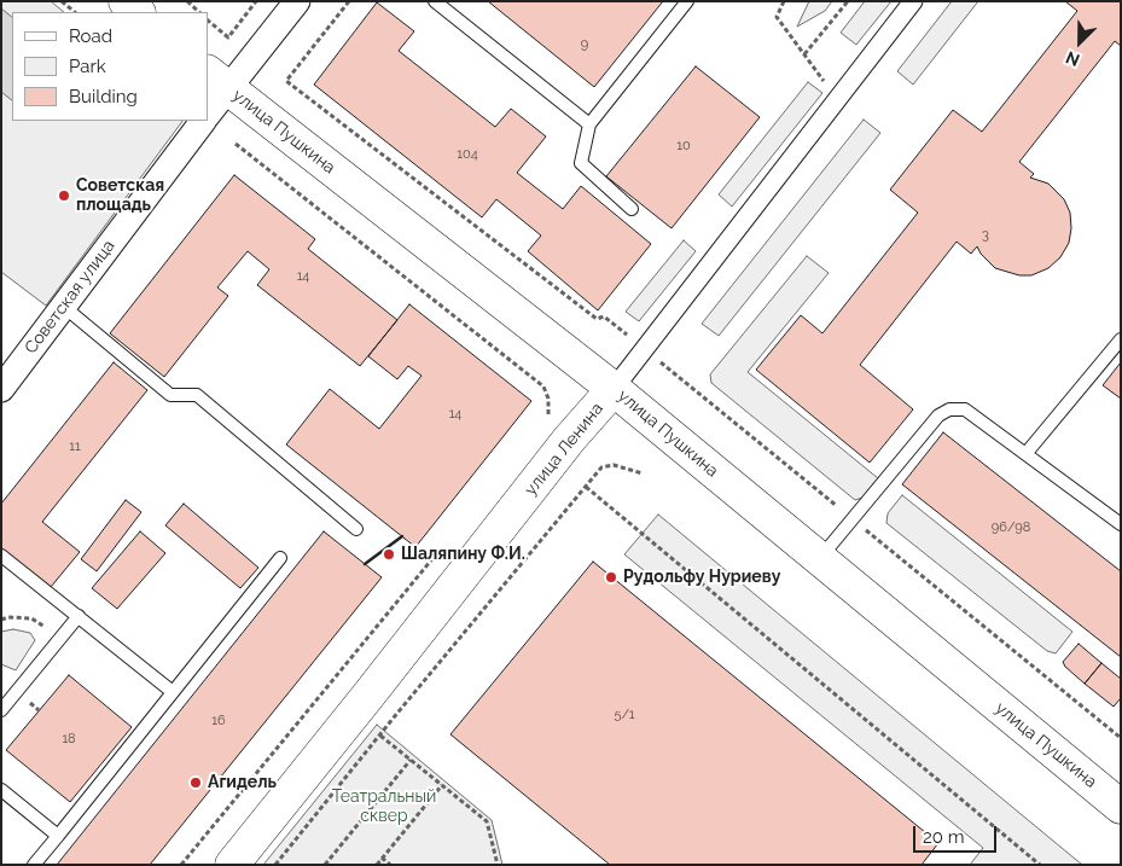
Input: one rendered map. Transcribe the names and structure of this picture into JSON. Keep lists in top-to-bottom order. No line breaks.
{"streets":{"main road":["улица Пушкина","улица Ленина"],"street":["Советская улица"]},"crossings":[["улица Пушкина","Советская улица"],["улица Пушкина","улица Ленина"]],"parks":["Театральный сквер"],"places":["Советская площадь","Шаляпину Ф.И.","Рудольфу Нуриеву","Агидель"],"house_numbers":["9","10","104","3","14","14","11","96/98","5/1","16","18"],"legend":["Road","Park","Building"],"scale_bar":"20 m","north":"bottom left"}
